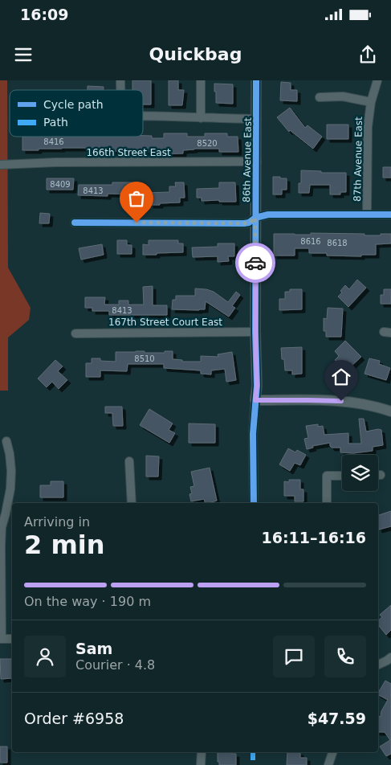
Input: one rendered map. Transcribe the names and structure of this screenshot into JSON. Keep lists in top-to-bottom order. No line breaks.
{"streets":{"street":["166th Street East","87th Avenue East","86th Avenue East","167th Street Court East"]},"crossings":[["166th Street East","86th Avenue East"],["86th Avenue East","167th Street Court East"]],"house_numbers":["8416","8520","8409","8413","8616","8618","8413","8510"],"legend":["Cycle path","Path"],"page":{"status":"16:09","header":"Quickbag","heading":["2 min","Arriving in","16:11–16:16"],"panel":["Sam","Courier · 4.8","Order #6958","$47.59"],"bar":"On the way · 190 m"}}
